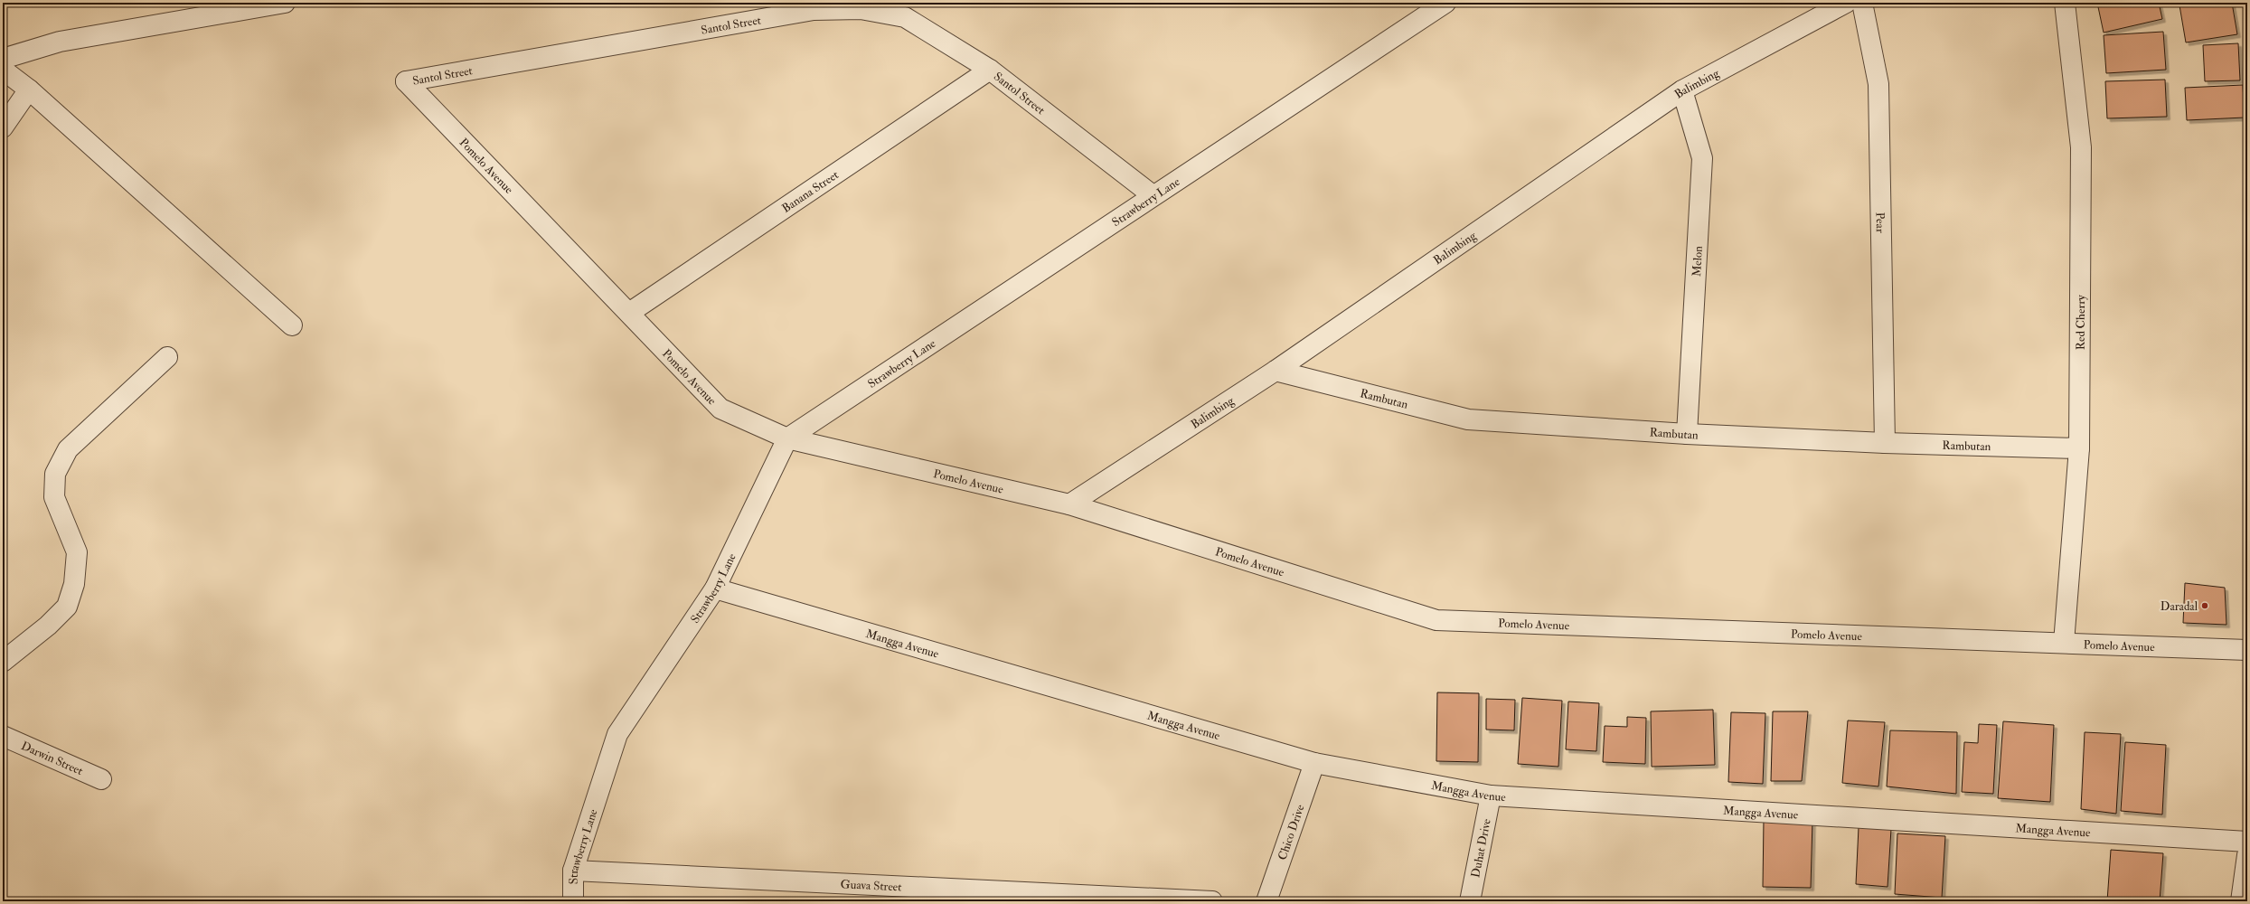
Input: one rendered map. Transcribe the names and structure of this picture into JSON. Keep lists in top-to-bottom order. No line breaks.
{"streets":{"street":["Santol Street","Balimbing","Pomelo Avenue","Banana Street","Strawberry Lane","Pear","Melon","Red Cherry","Rambutan","Mangga Avenue","Darwin Street","Chico Drive","Duhat Drive","Guava Street"]},"crossings":[["Santol Street","Pomelo Avenue"],["Santol Street","Banana Street"],["Santol Street","Strawberry Lane"],["Balimbing","Pomelo Avenue"],["Balimbing","Melon"],["Balimbing","Rambutan"],["Pomelo Avenue","Banana Street"],["Pomelo Avenue","Strawberry Lane"],["Pomelo Avenue","Red Cherry"],["Strawberry Lane","Mangga Avenue"],["Strawberry Lane","Guava Street"],["Pear","Rambutan"],["Melon","Rambutan"],["Red Cherry","Rambutan"],["Mangga Avenue","Chico Drive"],["Mangga Avenue","Duhat Drive"]],"places":["Daradal"]}
